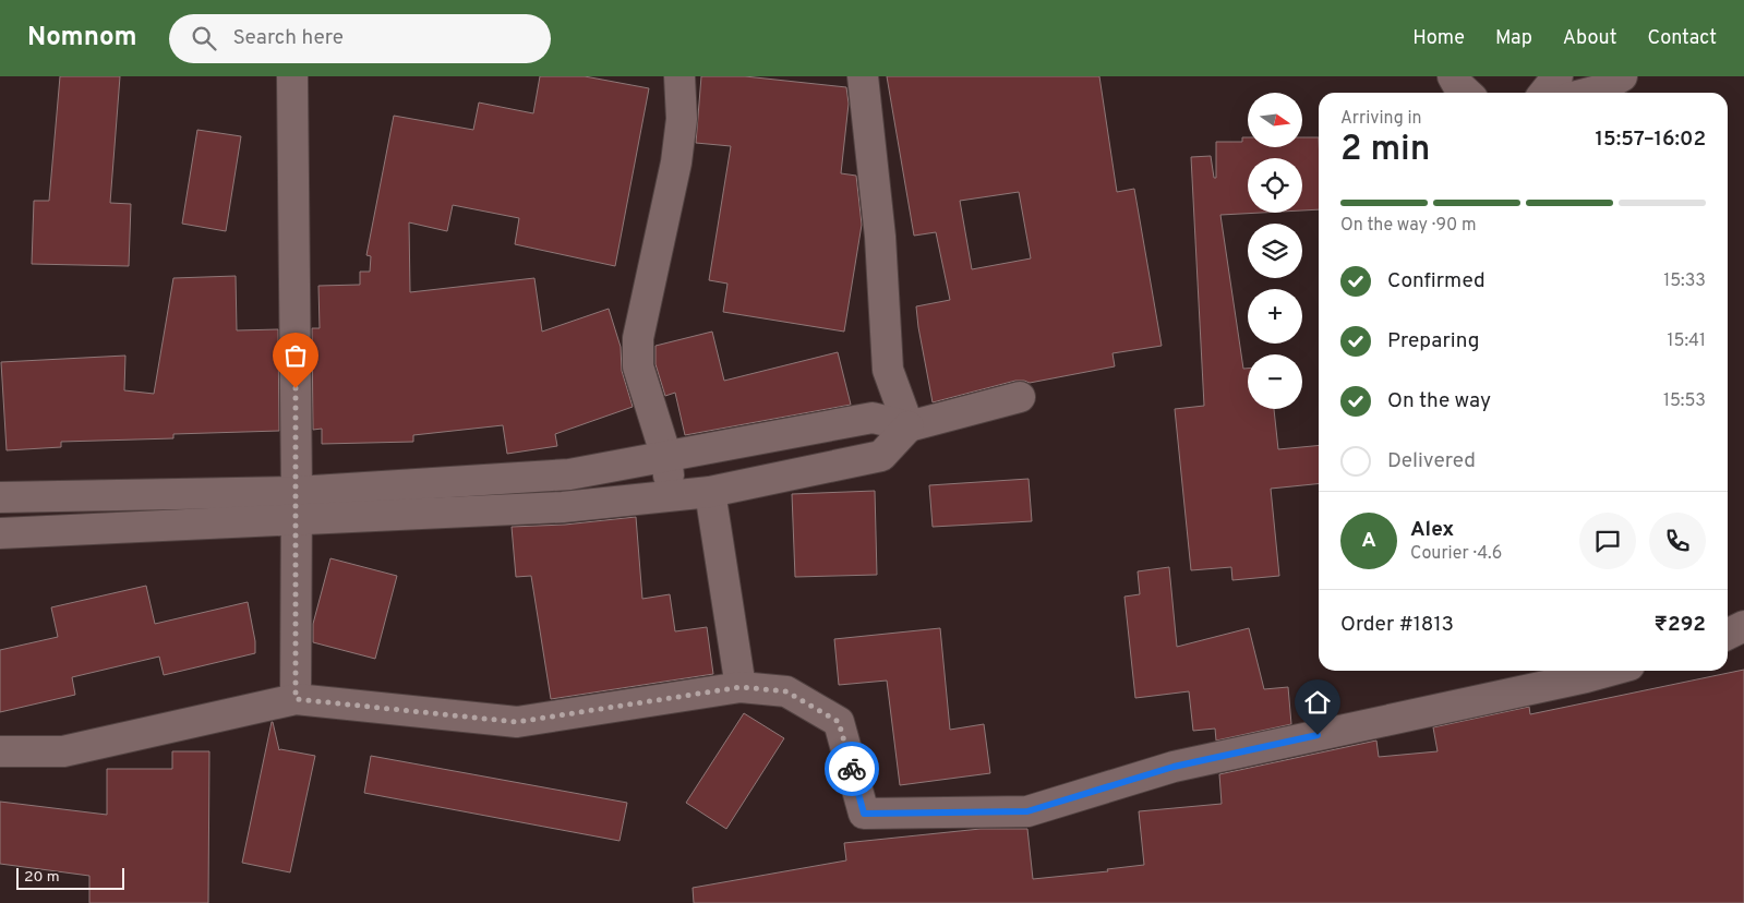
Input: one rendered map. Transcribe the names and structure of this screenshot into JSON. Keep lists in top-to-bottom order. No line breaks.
{"scale_bar":"20 m","north":"right","page":{"header":"Nomnom","search":"Search here","nav":["Home","Map","About","Contact"],"map_buttons":["+","−"],"heading":["2 min","Arriving in","15:57–16:02"],"panel":["Alex","Courier · 4.6","Order #1813","₹292"],"bar":"On the way · 90 m","list":[["Confirmed","15:33"],["Preparing","15:41"],["On the way","15:53"],"Delivered"],"round":"A","scale":"20 m"}}
